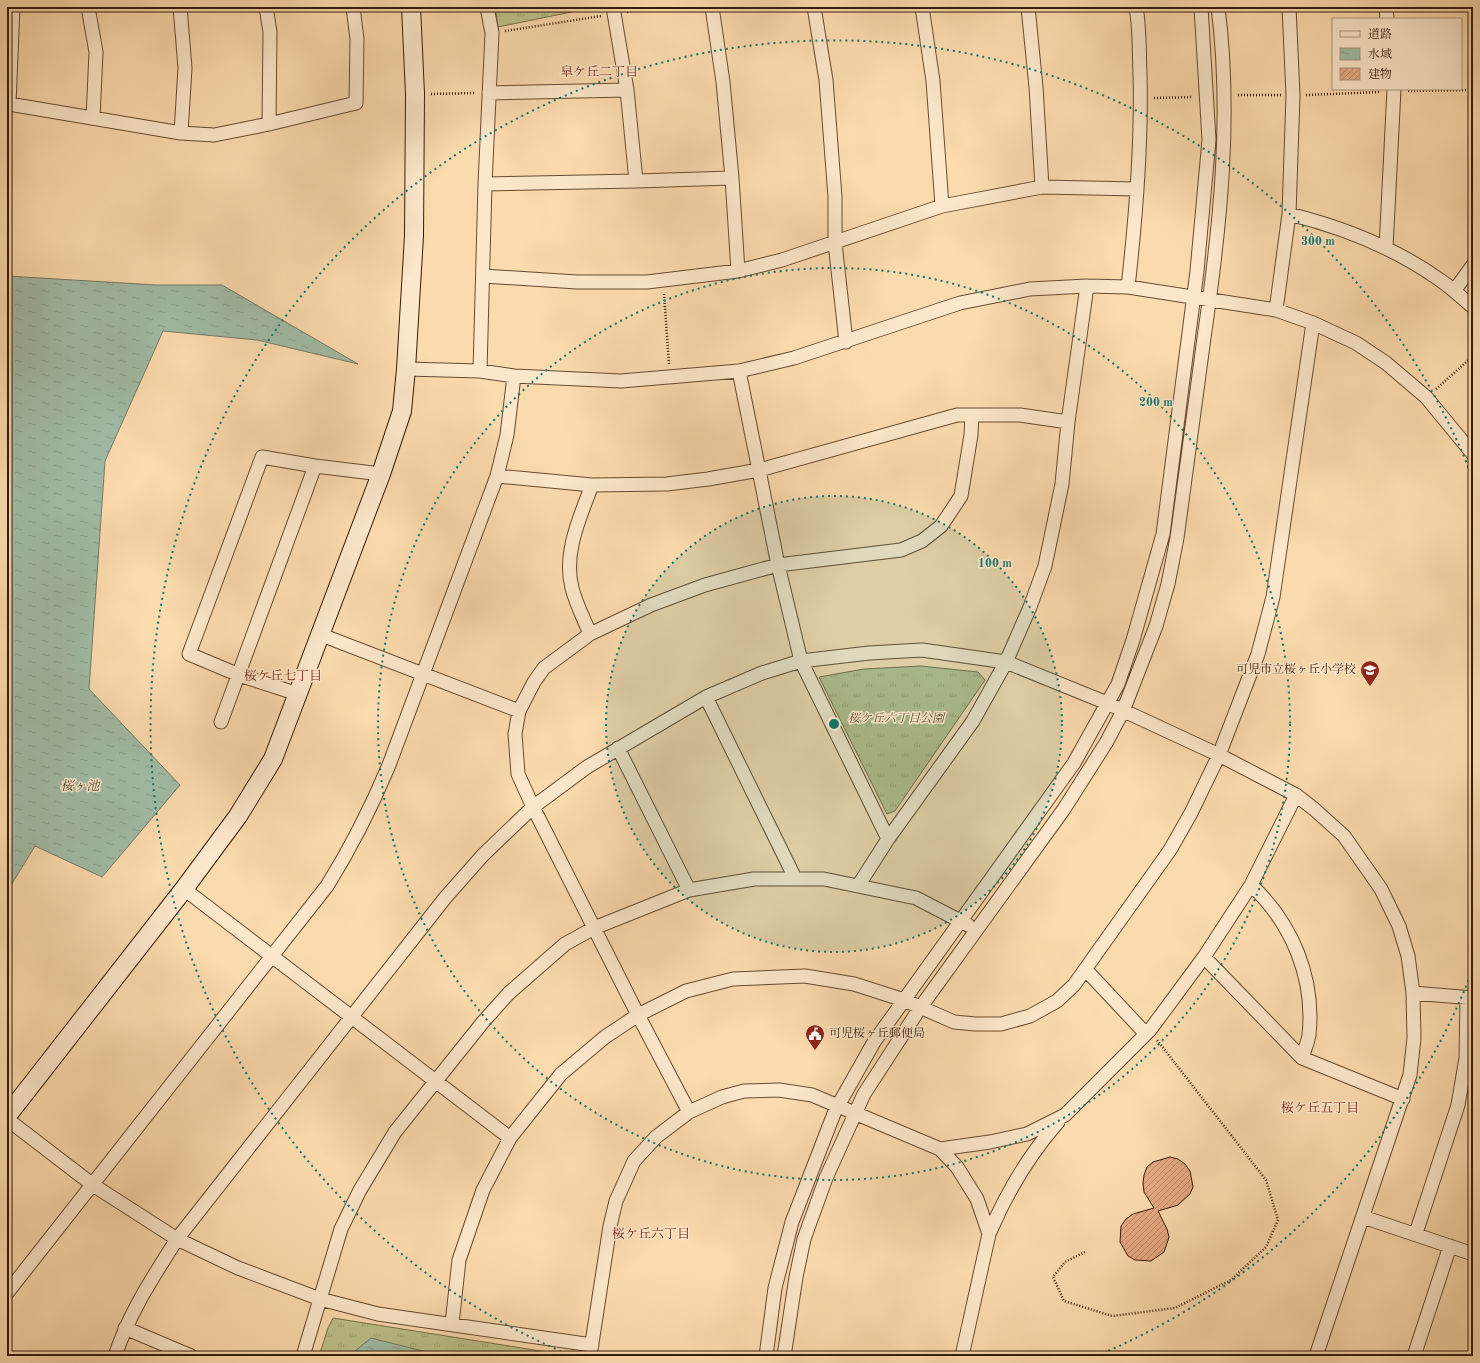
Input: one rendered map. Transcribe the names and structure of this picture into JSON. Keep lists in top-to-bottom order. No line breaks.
{"districts":["皐ケ丘二丁目","桜ケ丘七丁目","桜ケ丘五丁目","桜ケ丘六丁目"],"water":["桜ヶ池"],"parks":["桜ケ丘六丁目公園"],"places":{"school or university":["可児市立桜ヶ丘小学校"],"public building":["可児桜ヶ丘郵便局"]},"legend":["道路","水域","建物"],"rings":["300 m","200 m","100 m"]}
